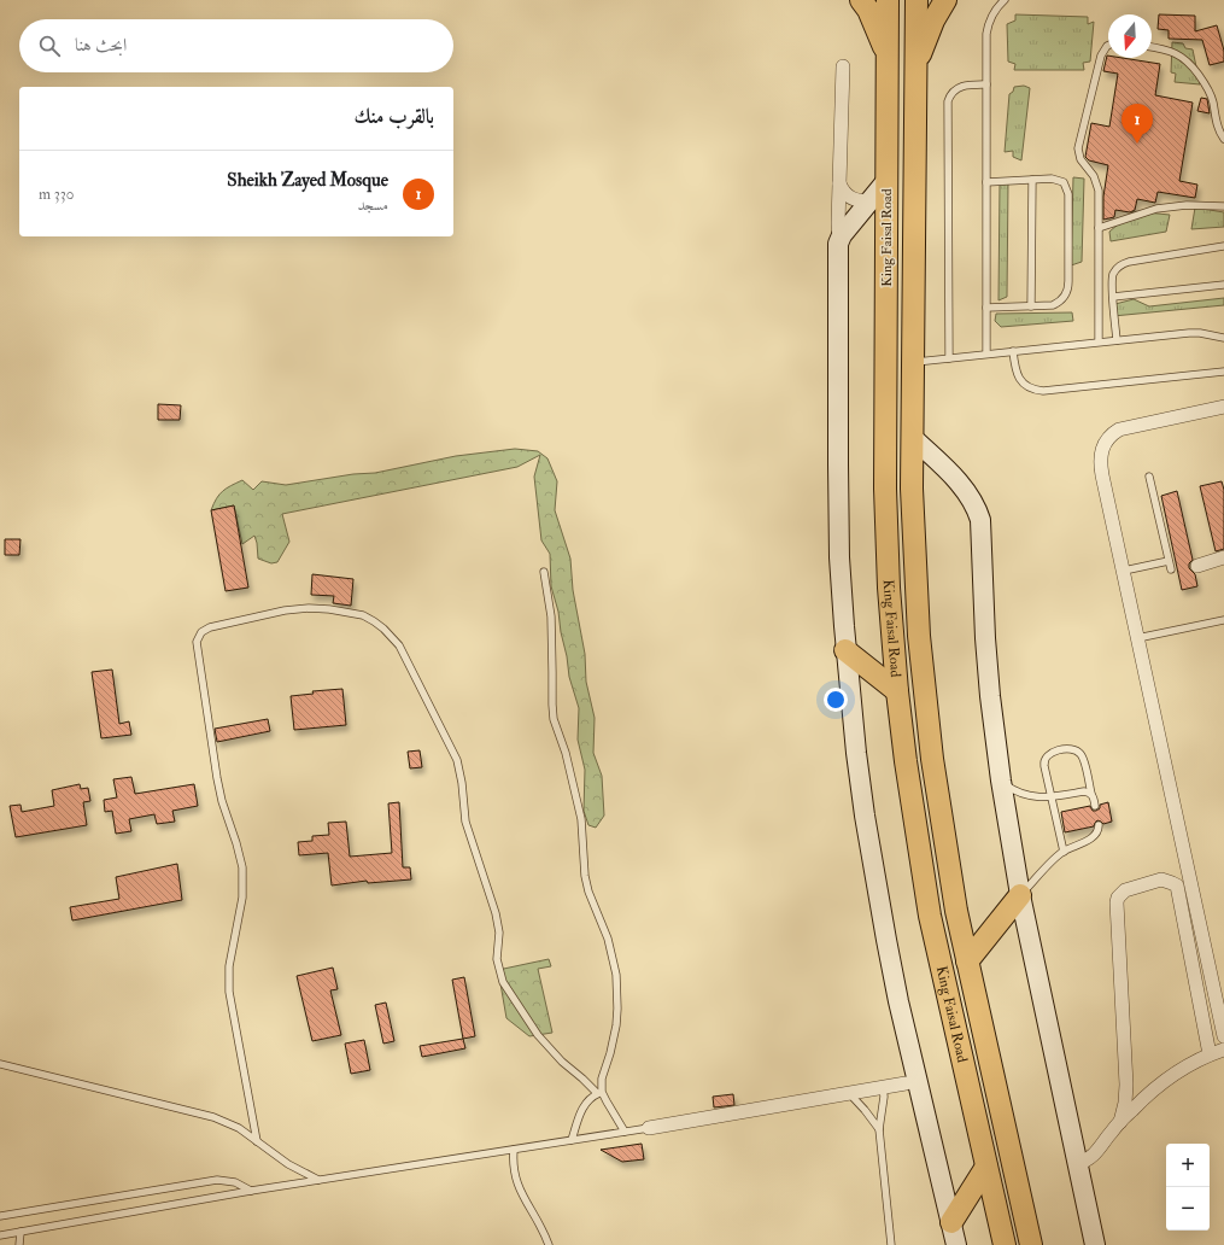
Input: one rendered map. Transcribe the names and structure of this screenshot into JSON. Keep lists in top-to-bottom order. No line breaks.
{"streets":{"main road":["King Faisal Road"]},"north":"bottom","page":{"search":"ابحث هنا","heading":"بالقرب منك","pins":"1","list":[{"mark":"1","name":"Sheikh Zayed Mosque","note":"مسجد","value":"330 m"}],"map_buttons":["+","−"]}}
